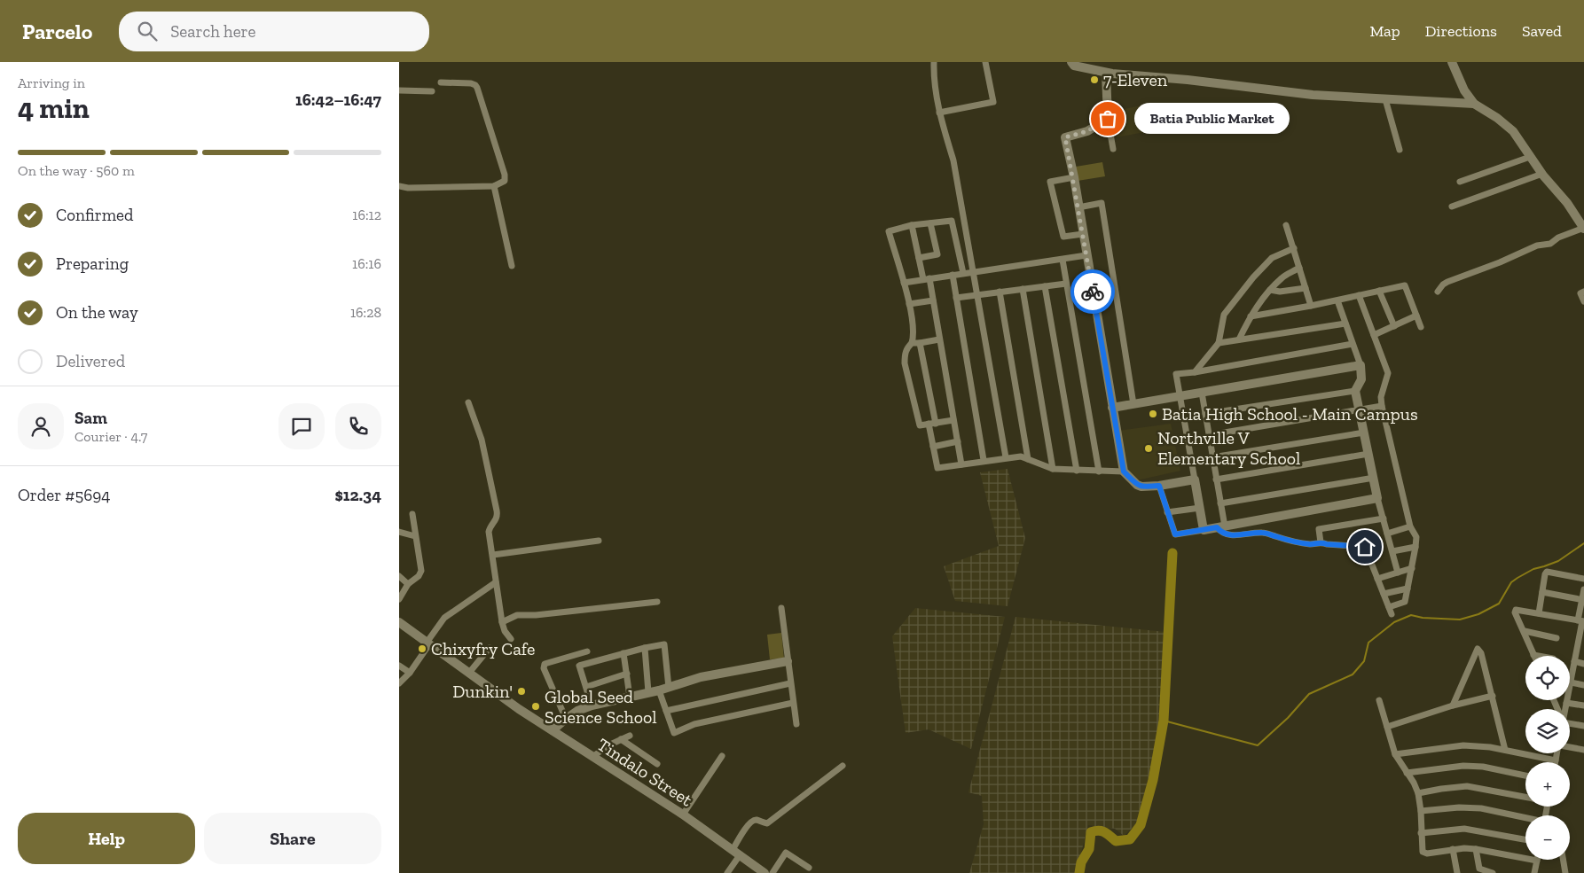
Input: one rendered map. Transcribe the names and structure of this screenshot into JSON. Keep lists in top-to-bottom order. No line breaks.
{"streets":{"street":["Tindalo Street"]},"places":["7-Eleven","Batia Public Market","Batia High School - Main Campus","Northville V Elementary School","Chixyfry Cafe","Dunkin'","Global Seed Science School"],"page":{"header":"Parcelo","search":"Search here","nav":["Map","Directions","Saved"],"heading":["4 min","Arriving in","16:42–16:47"],"panel":["Sam","Courier · 4.7","Order #5694","$12.34"],"bubble":"Batia Public Market","bar":"On the way · 560 m","list":[["Confirmed","16:12"],["Preparing","16:16"],["On the way","16:28"],"Delivered"],"map_buttons":["+","−"],"buttons":["Help","Share"]}}
